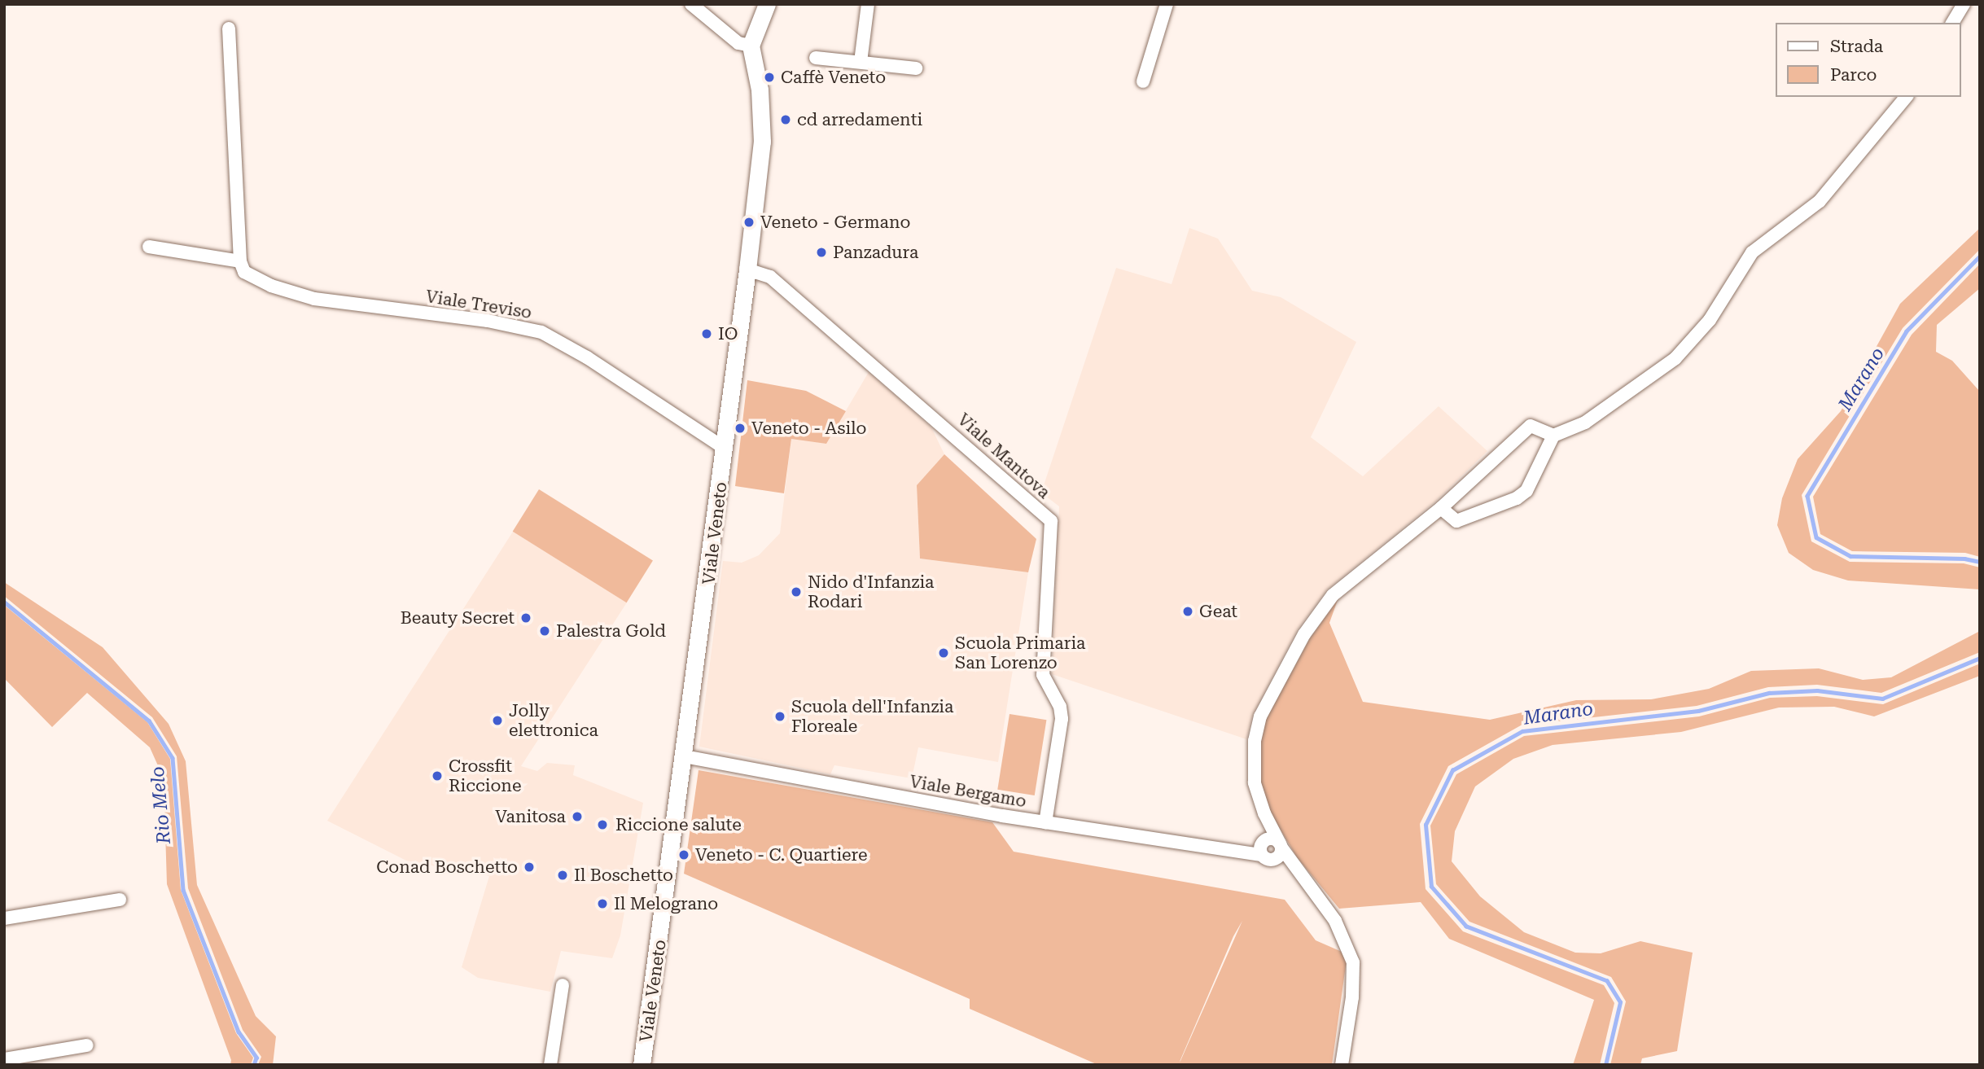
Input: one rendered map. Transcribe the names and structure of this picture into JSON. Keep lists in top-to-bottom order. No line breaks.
{"streets":{"main road":["Viale Veneto"],"street":["Viale Treviso","Viale Mantova","Viale Bergamo"]},"crossings":[["Viale Treviso","Viale Veneto"],["Viale Mantova","Viale Veneto"],["Viale Mantova","Viale Bergamo"],["Viale Veneto","Viale Bergamo"]],"water":["Marano","Rio Melo"],"places":["Caffè Veneto","cd arredamenti","Veneto - Germano","Panzadura","IO","Veneto - Asilo","Nido d'Infanzia Rodari","Geat","Beauty Secret","Palestra Gold","Scuola Primaria San Lorenzo","Scuola dell'Infanzia Floreale","Jolly elettronica","Crossfit Riccione","Vanitosa","Riccione salute","Veneto - C. Quartiere","Conad Boschetto","Il Boschetto","Il Melograno"],"legend":["Strada","Parco"]}
